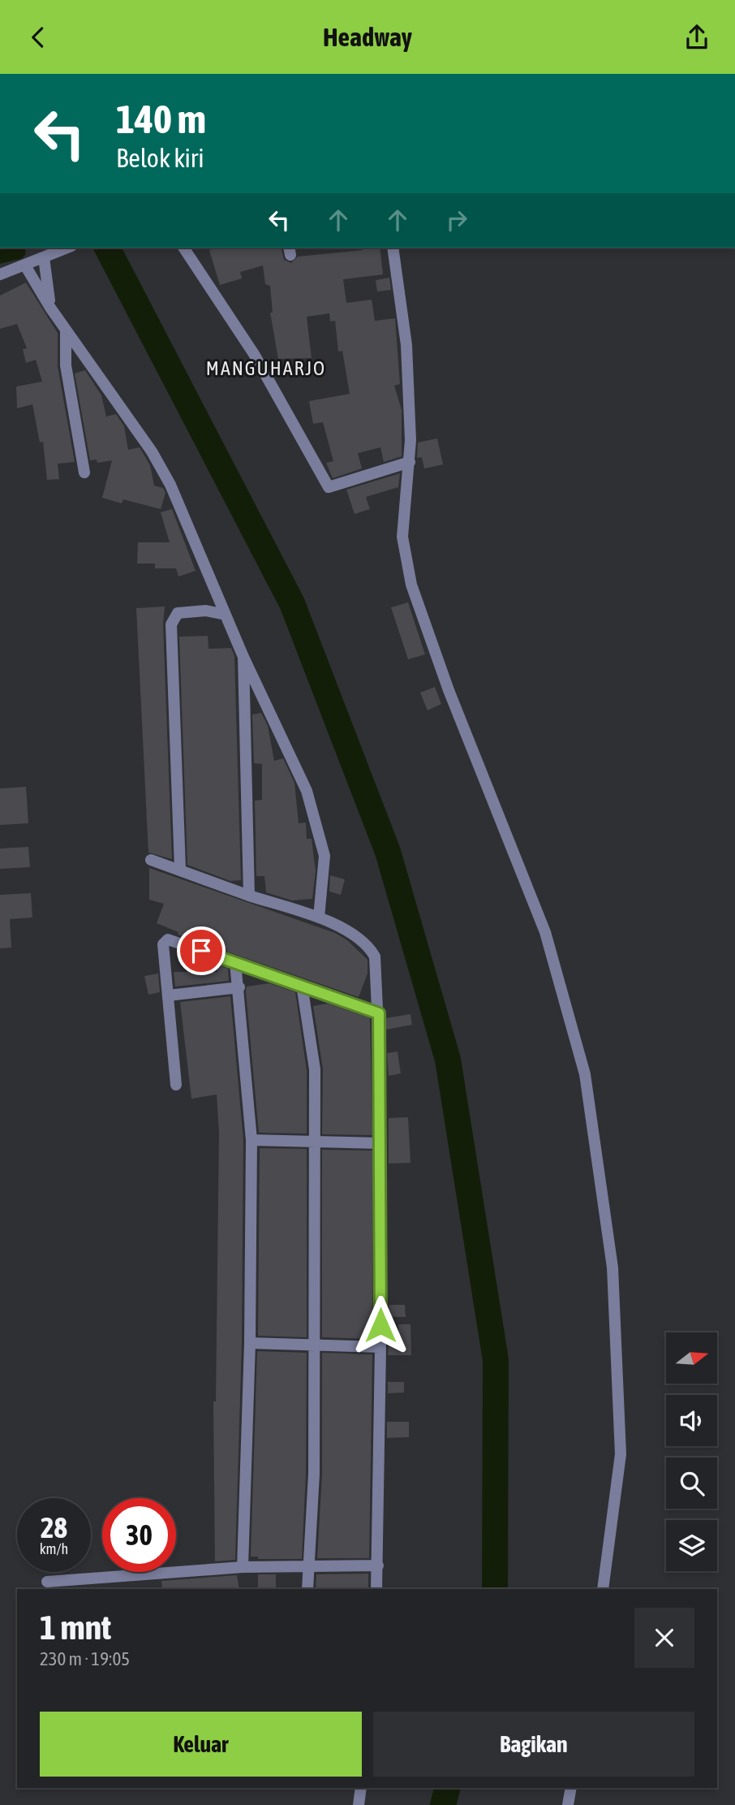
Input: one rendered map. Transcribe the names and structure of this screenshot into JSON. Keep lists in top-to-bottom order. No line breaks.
{"districts":["MANGUHARJO"],"north":"right","page":{"header":"Headway","turn":["140 m","Belok kiri"],"speed":"28 km/h","limit":"30","heading":["1 mnt","230 m · 19:05"],"buttons":["Keluar","Bagikan"]}}
